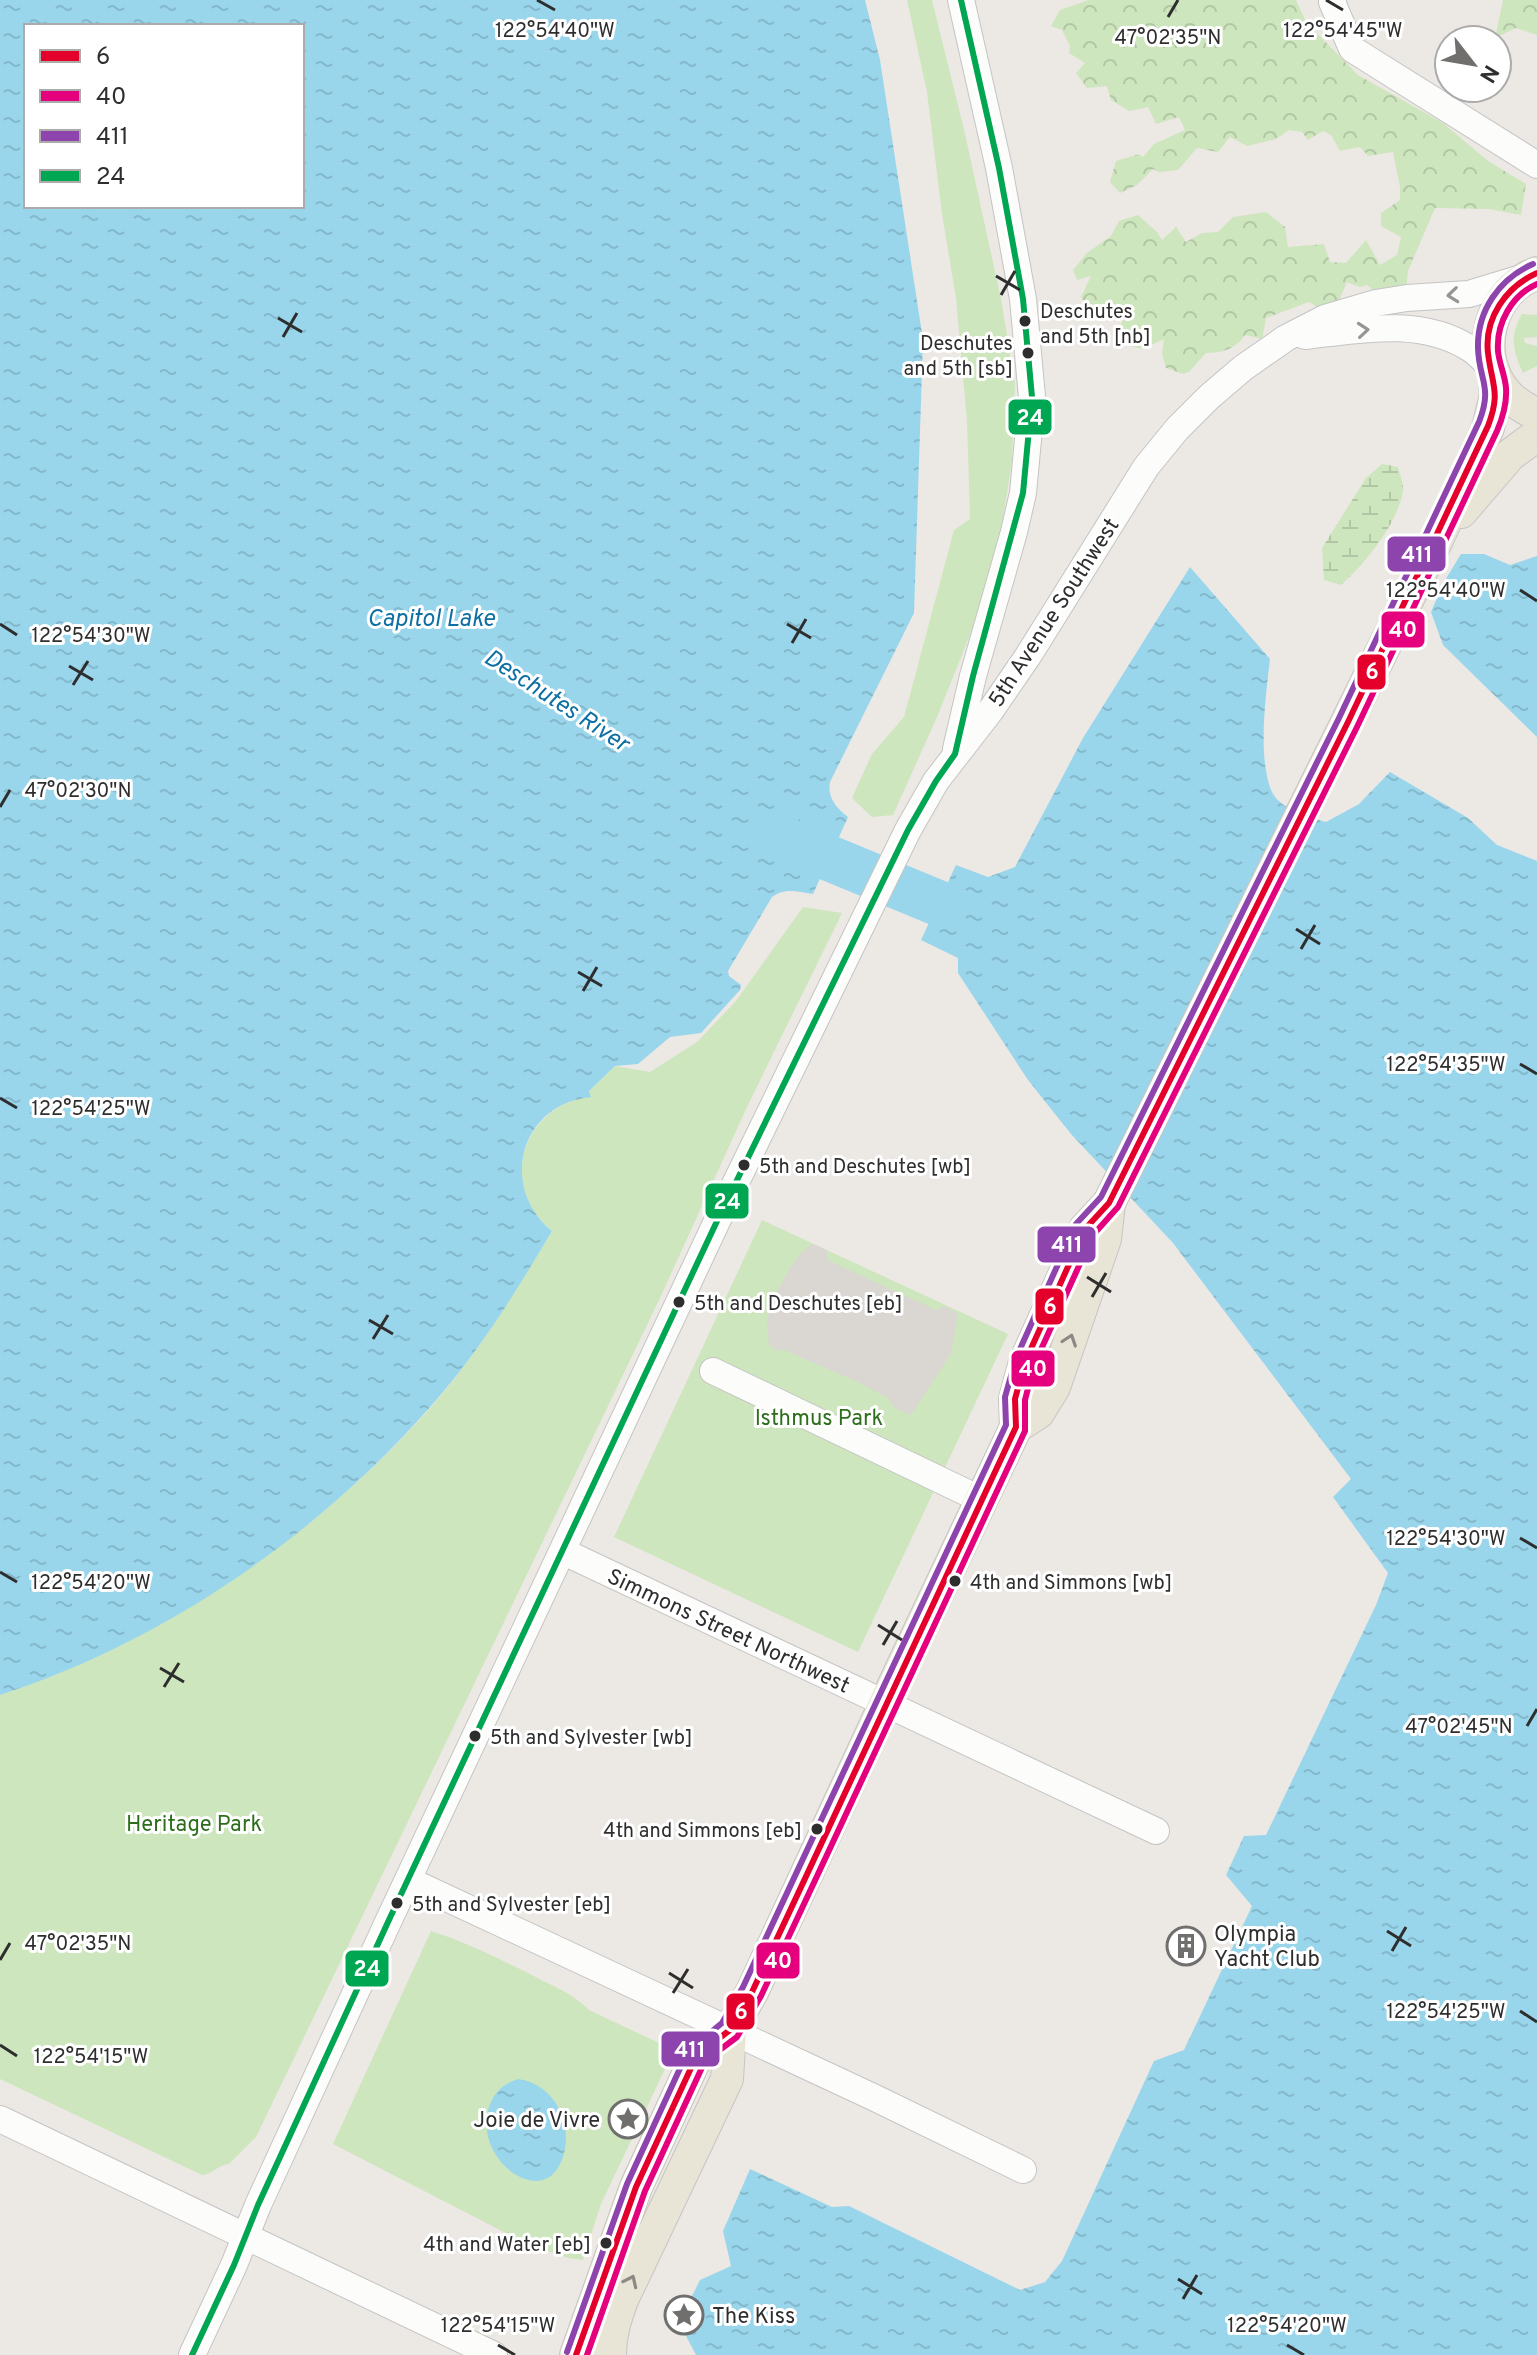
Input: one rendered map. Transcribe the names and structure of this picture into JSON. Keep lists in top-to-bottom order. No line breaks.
{"streets":{"street":["5th Avenue Southwest","Simmons Street Northwest"]},"crossings":[["5th Avenue Southwest","Simmons Street Northwest"]],"water":["Capitol Lake","Deschutes River"],"parks":["Isthmus Park","Heritage Park"],"places":{"other":["Deschutes and 5th [nb]","Deschutes and 5th [sb]","5th and Deschutes [wb]","5th and Deschutes [eb]","4th and Simmons [wb]","5th and Sylvester [wb]","4th and Simmons [eb]","5th and Sylvester [eb]","4th and Water [eb]"],"building":["Olympia Yacht Club"],"place":["Joie de Vivre","The Kiss"]},"lines":["transit line 24","transit line 411","transit line 6","transit line 40"],"legend":["6","40","411","24"],"north":"bottom right","coordinates":["122°54'40\"W","122°54'45\"W","47°02'35\"N","122°54'30\"W","47°02'30\"N","122°54'35\"W","122°54'25\"W","122°54'20\"W","47°02'45\"N","122°54'15\"W"]}
